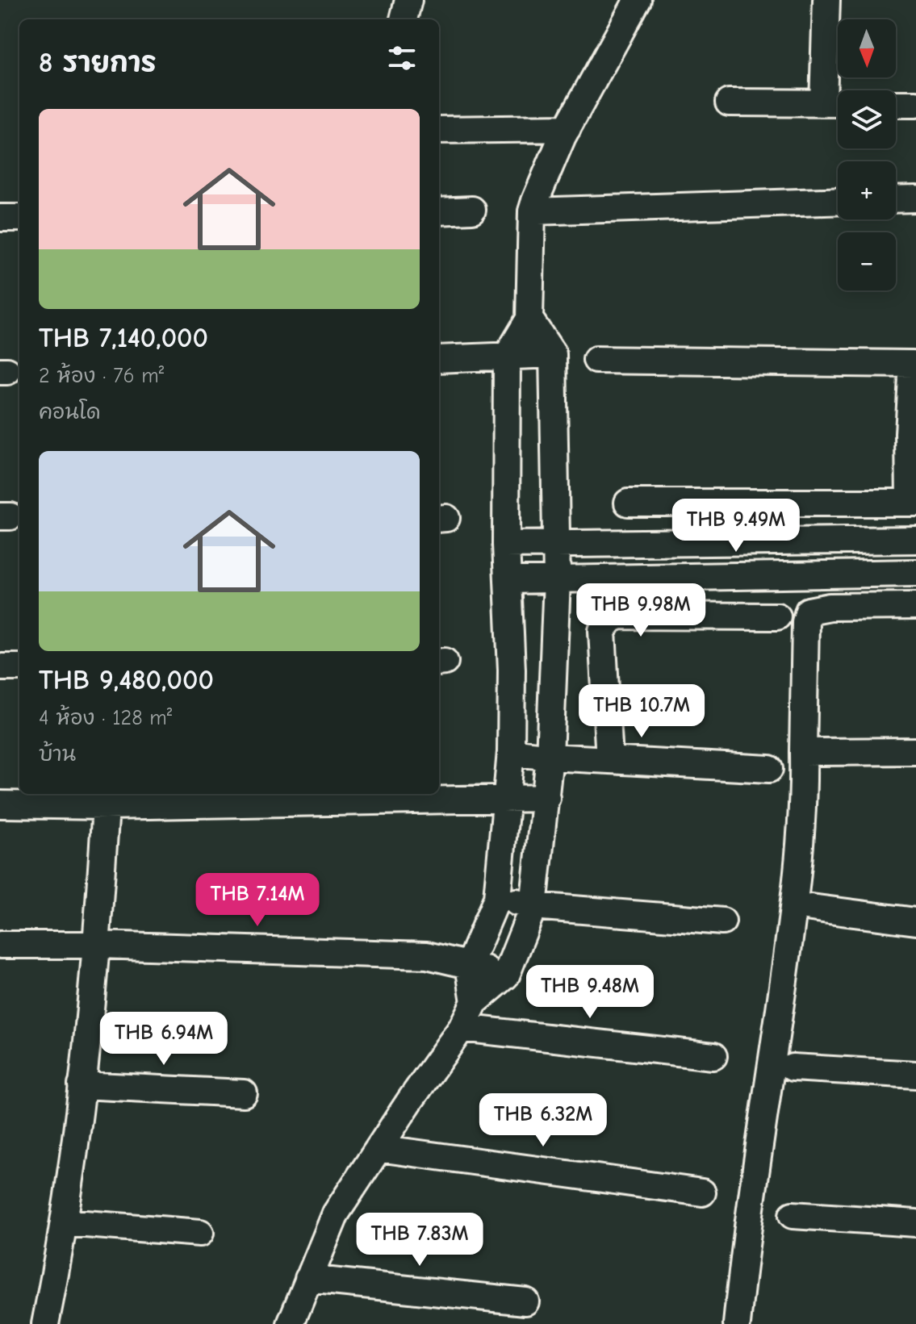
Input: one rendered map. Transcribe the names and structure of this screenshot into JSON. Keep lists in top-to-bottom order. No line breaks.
{"north":"bottom","page":{"map_buttons":["+","−"],"heading":"8 รายการ","list":[{"name":"THB 7,140,000","note":"2 ห้อง · 76 m² · คอนโด"},{"name":"THB 9,480,000","note":"4 ห้อง · 128 m² · บ้าน"}],"price":["THB 9.49M","THB 9.98M","THB 10.7M","THB 7.14M","THB 9.48M","THB 6.94M","THB 6.32M","THB 7.83M"]}}
